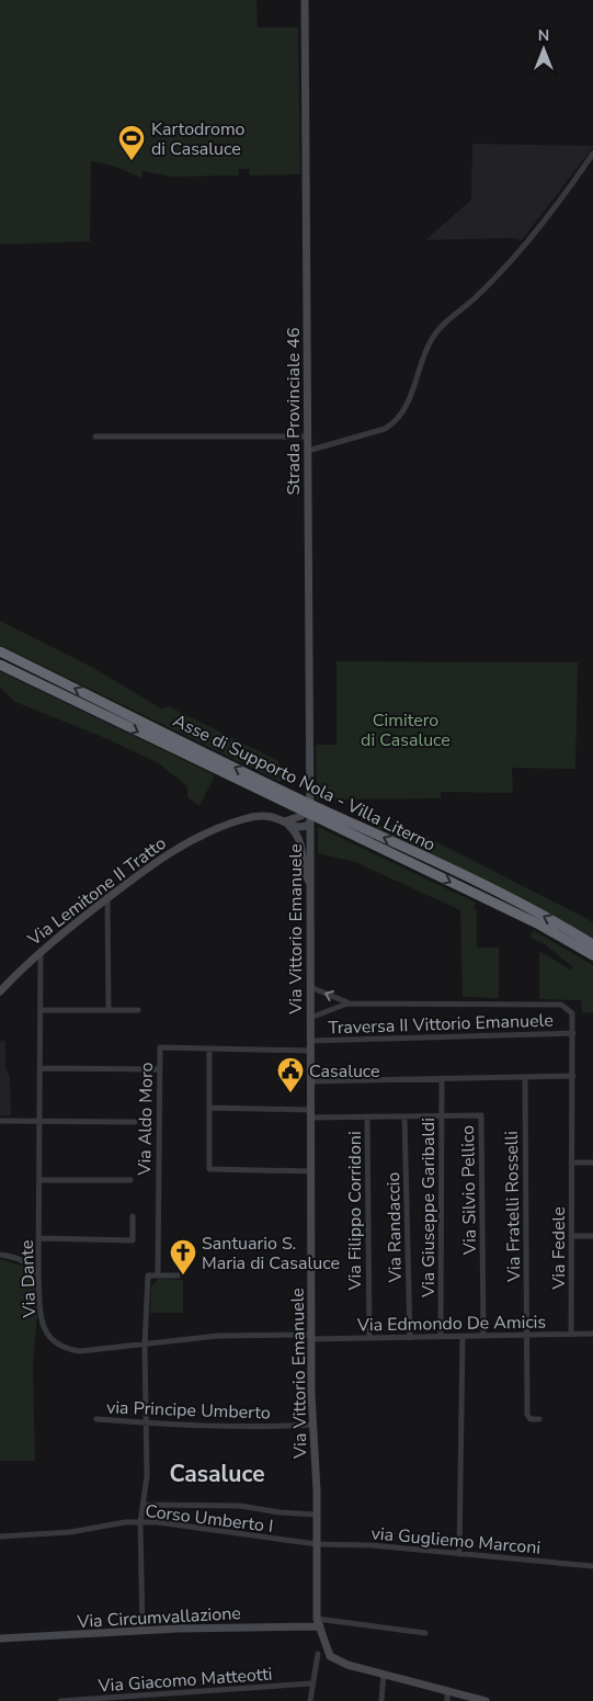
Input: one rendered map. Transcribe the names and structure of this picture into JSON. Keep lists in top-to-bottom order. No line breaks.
{"streets":{"highway":["Asse di Supporto Nola - Villa Literno"],"street":["Strada Provinciale 46","Via Lemitone II Tratto","Via Vittorio Emanuele","Traversa II Vittorio Emanuele","Via Aldo Moro","Via Silvio Pellico","Via Fratelli Rosselli","Via Giuseppe Garibaldi","Via Filippo Corridoni","Via Randaccio","Via Fedele","Via Dante","Via Edmondo De Amicis","via Principe Umberto","Corso Umberto I","via Gugliemo Marconi","Via Circumvallazione","Via Giacomo Matteotti"]},"crossings":[["Strada Provinciale 46","Via Lemitone II Tratto"],["Strada Provinciale 46","Via Vittorio Emanuele"],["Via Lemitone II Tratto","Via Vittorio Emanuele"],["Via Lemitone II Tratto","Via Dante"],["Via Vittorio Emanuele","Traversa II Vittorio Emanuele"],["Via Vittorio Emanuele","Via Aldo Moro"],["Via Vittorio Emanuele","Via Silvio Pellico"],["Via Vittorio Emanuele","Via Dante"],["Via Vittorio Emanuele","Via Edmondo De Amicis"],["Via Vittorio Emanuele","via Principe Umberto"],["Via Vittorio Emanuele","Corso Umberto I"],["Via Vittorio Emanuele","via Gugliemo Marconi"],["Via Vittorio Emanuele","Via Circumvallazione"],["Traversa II Vittorio Emanuele","Via Fedele"],["Via Silvio Pellico","Via Giuseppe Garibaldi"],["Via Silvio Pellico","Via Filippo Corridoni"],["Via Silvio Pellico","Via Randaccio"],["Via Silvio Pellico","Via Edmondo De Amicis"],["Via Fratelli Rosselli","Via Edmondo De Amicis"],["Via Giuseppe Garibaldi","Via Edmondo De Amicis"],["Via Filippo Corridoni","Via Edmondo De Amicis"],["Via Randaccio","Via Edmondo De Amicis"],["Via Fedele","Via Edmondo De Amicis"],["Via Dante","Via Edmondo De Amicis"],["Corso Umberto I","via Gugliemo Marconi"]],"districts":["Casaluce"],"parks":["Cimitero di Casaluce"],"places":{"sports":["Kartodromo di Casaluce"],"public building":["Casaluce"],"church":["Santuario S. Maria di Casaluce"]},"north":"top"}
